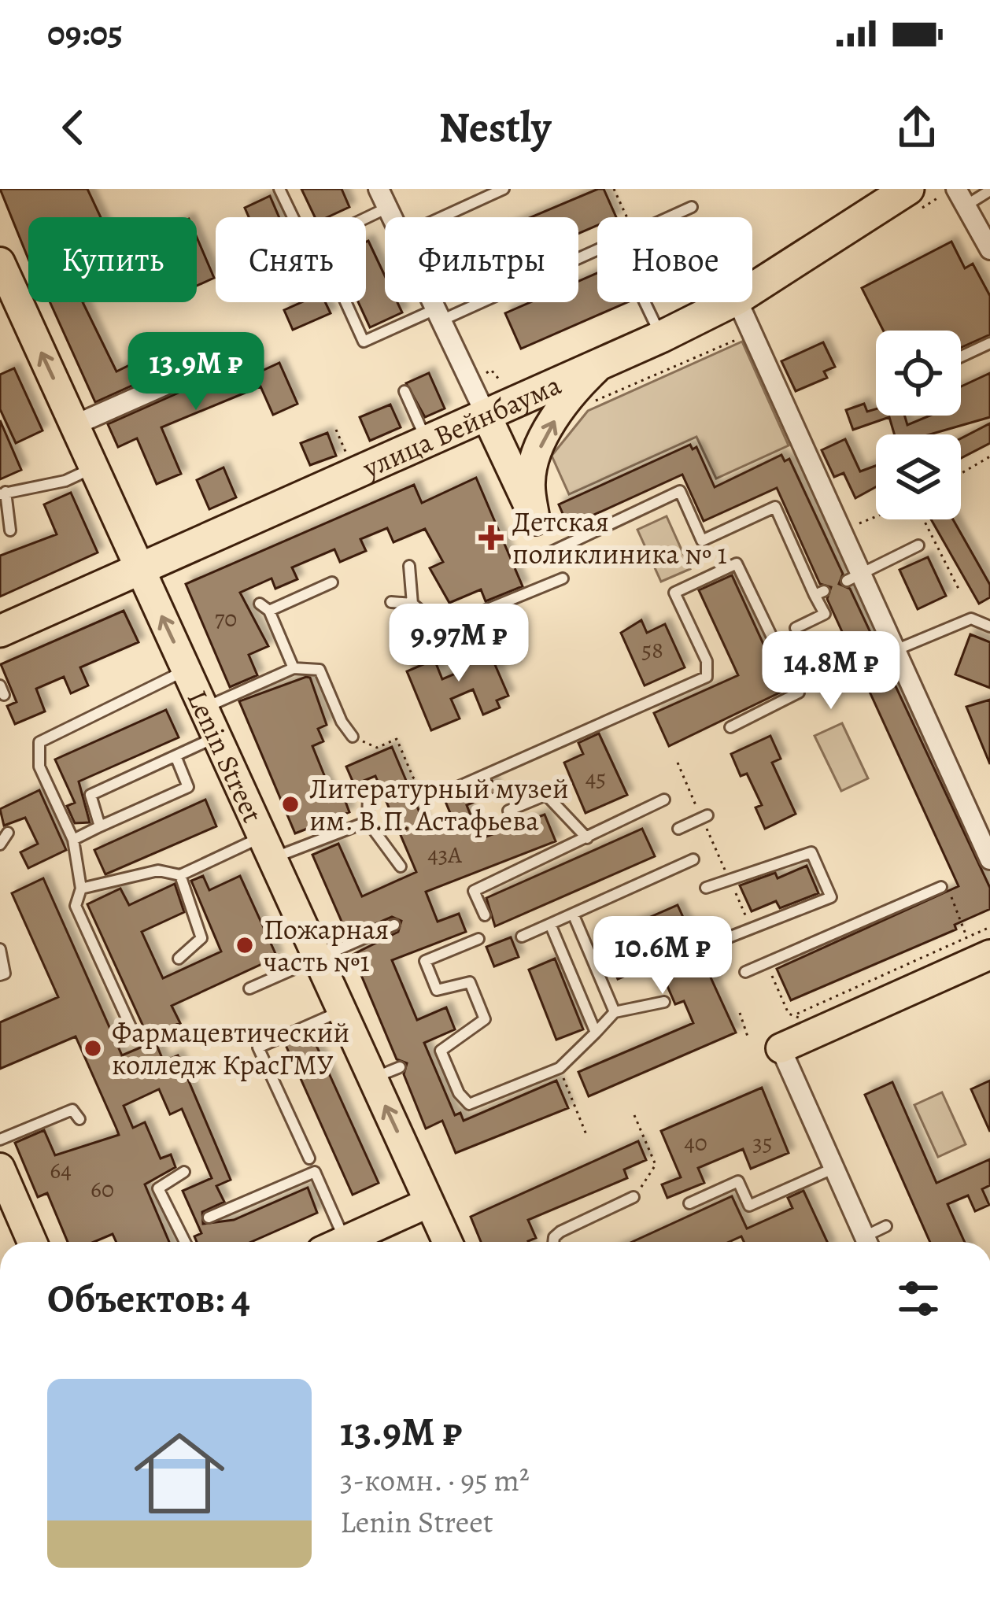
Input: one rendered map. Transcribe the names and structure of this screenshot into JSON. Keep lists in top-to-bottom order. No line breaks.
{"streets":{"highway":["улица Вейнбаума"],"main road":["Lenin Street"]},"crossings":[["улица Вейнбаума","Lenin Street"]],"one_way":["Lenin Street"],"places":{"health":["Детская поликлиника № 1"],"other":["Литературный музей им. В.П. Астафьева","Пожарная часть №1","Фармацевтический колледж КрасГМУ"]},"house_numbers":["70","58","45","43А","40","35","64","60"],"page":{"status":"09:05","header":"Nestly","chip":["Купить","Снять","Фильтры","Новое"],"price":["13.9M ₽","9.97M ₽","14.8M ₽","10.6M ₽"],"heading":"Объектов: 4","list":[{"name":"13.9M ₽","note":"3-комн. · 95 m² · Lenin Street"}]}}
